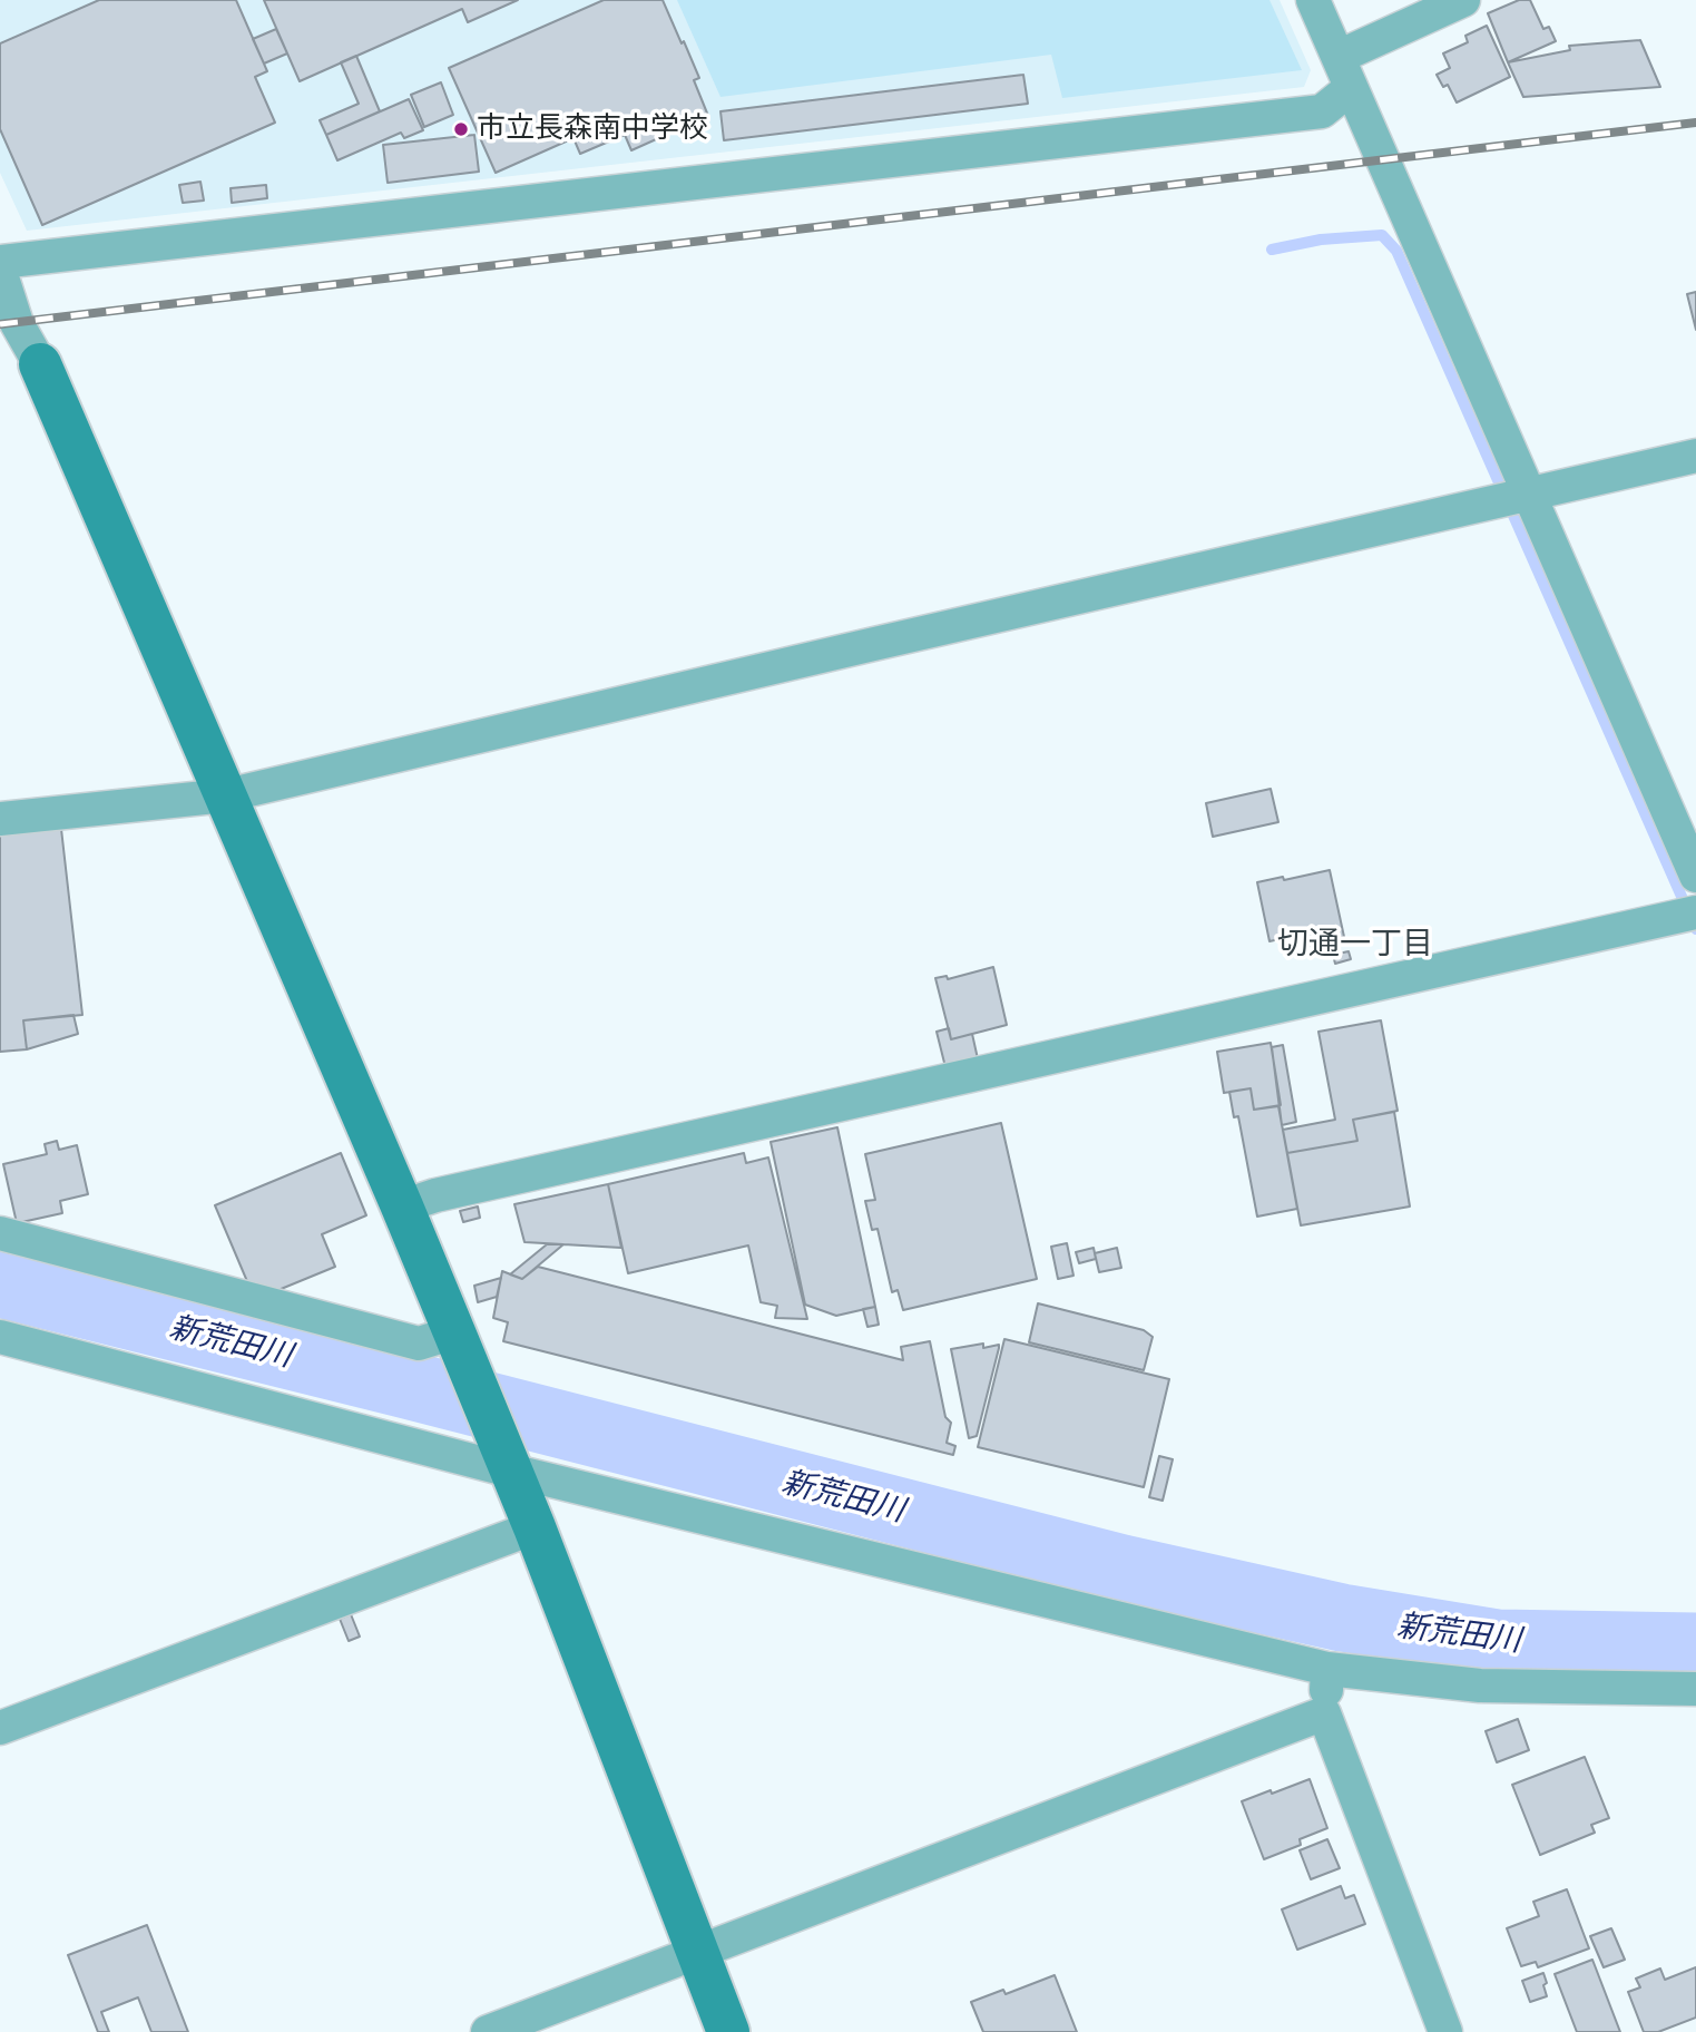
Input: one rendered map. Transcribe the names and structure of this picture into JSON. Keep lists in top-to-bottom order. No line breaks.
{"districts":["切通一丁目"],"water":["新荒田川"],"places":["市立長森南中学校"]}
